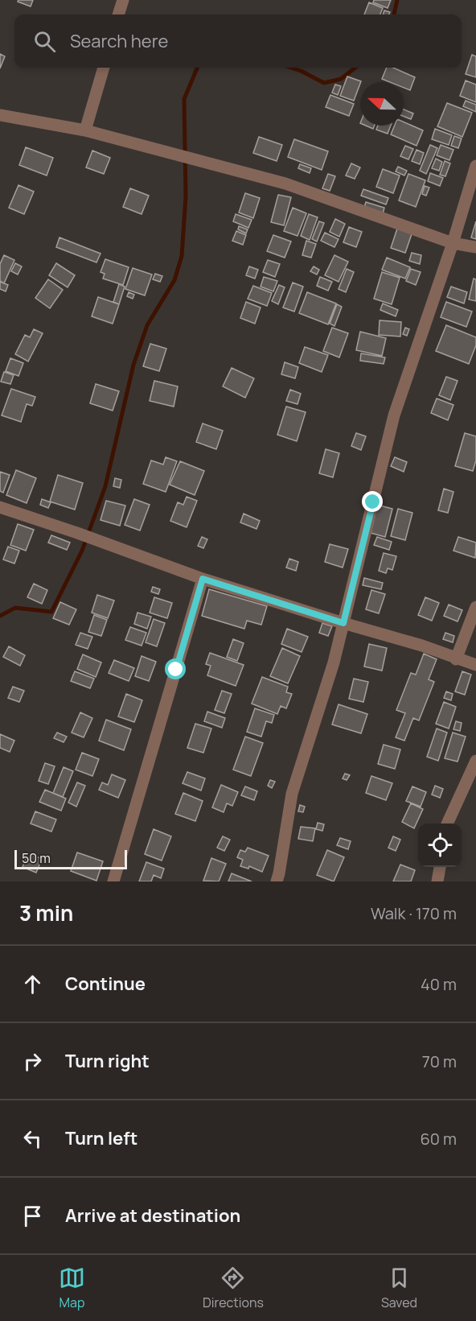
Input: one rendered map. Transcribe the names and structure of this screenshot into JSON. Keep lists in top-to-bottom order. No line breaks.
{"scale_bar":"50 m","north":"left","page":{"search":"Search here","scale":"50 m","heading":["3 min","Walk · 170 m"],"list":[["Continue","40 m"],["Turn right","70 m"],["Turn left","60 m"],"Arrive at destination"],"nav":["Map","Directions","Saved"]}}
